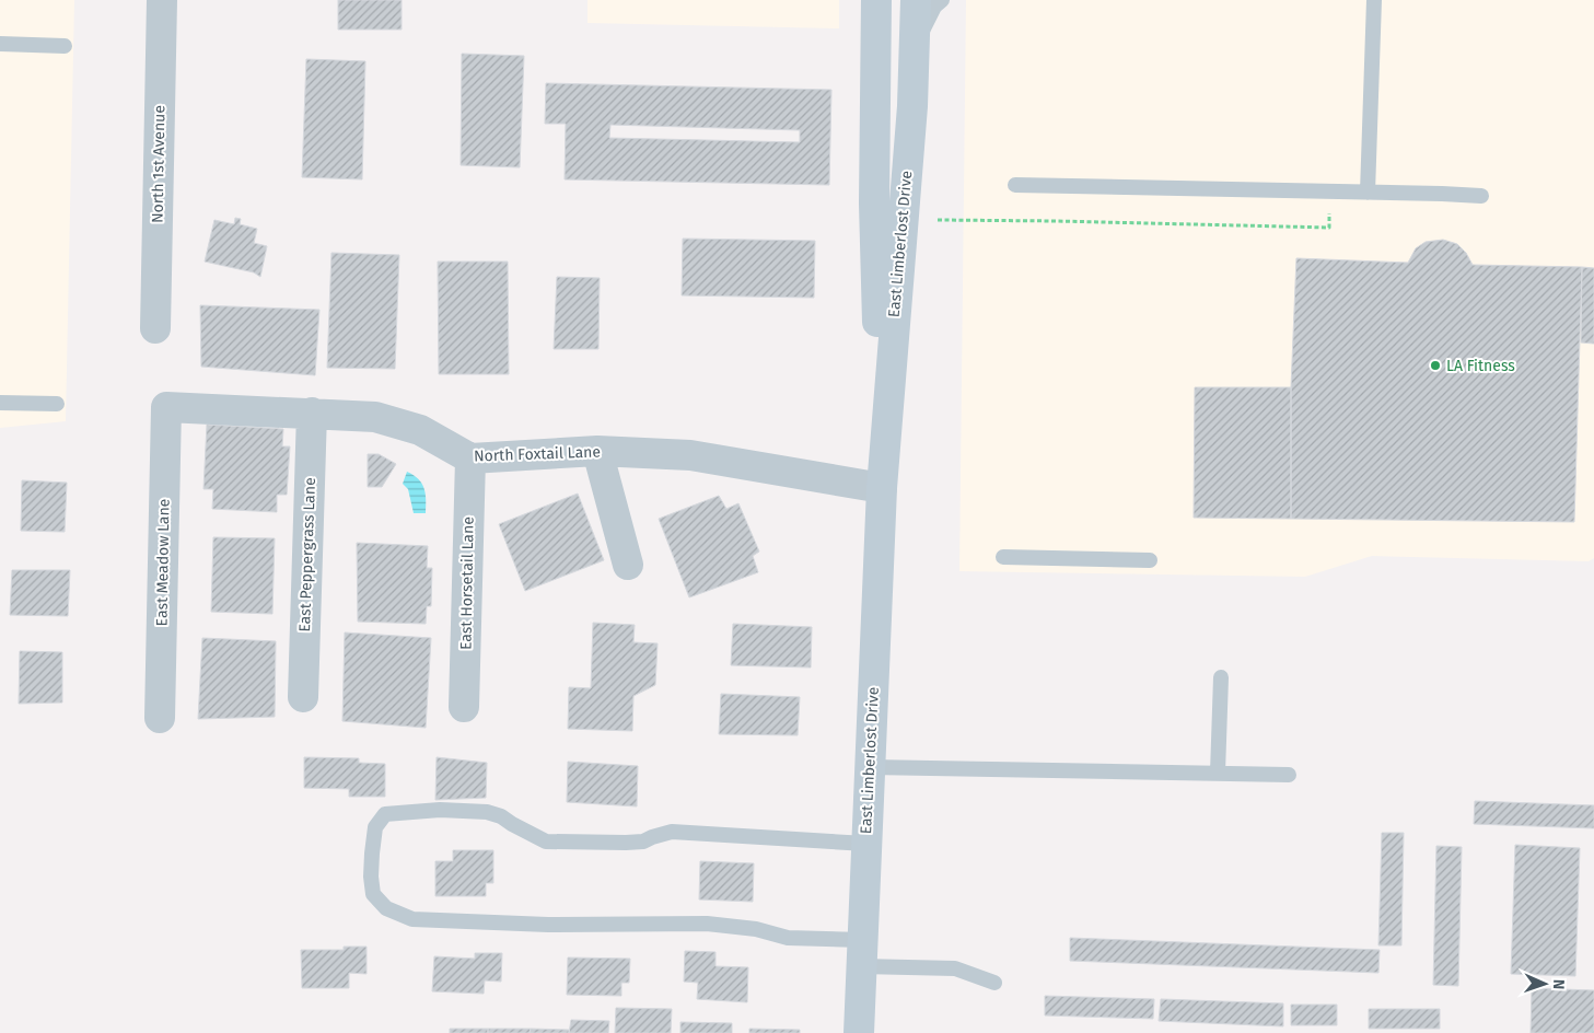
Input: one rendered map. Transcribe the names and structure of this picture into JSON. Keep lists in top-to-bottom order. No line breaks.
{"streets":{"street":["North 1st Avenue","East Limberlost Drive","North Foxtail Lane","East Peppergrass Lane","East Meadow Lane","East Horsetail Lane"]},"crossings":[["East Limberlost Drive","North Foxtail Lane"],["North Foxtail Lane","East Peppergrass Lane"],["North Foxtail Lane","East Meadow Lane"],["North Foxtail Lane","East Horsetail Lane"]],"places":["LA Fitness"],"north":"right"}
